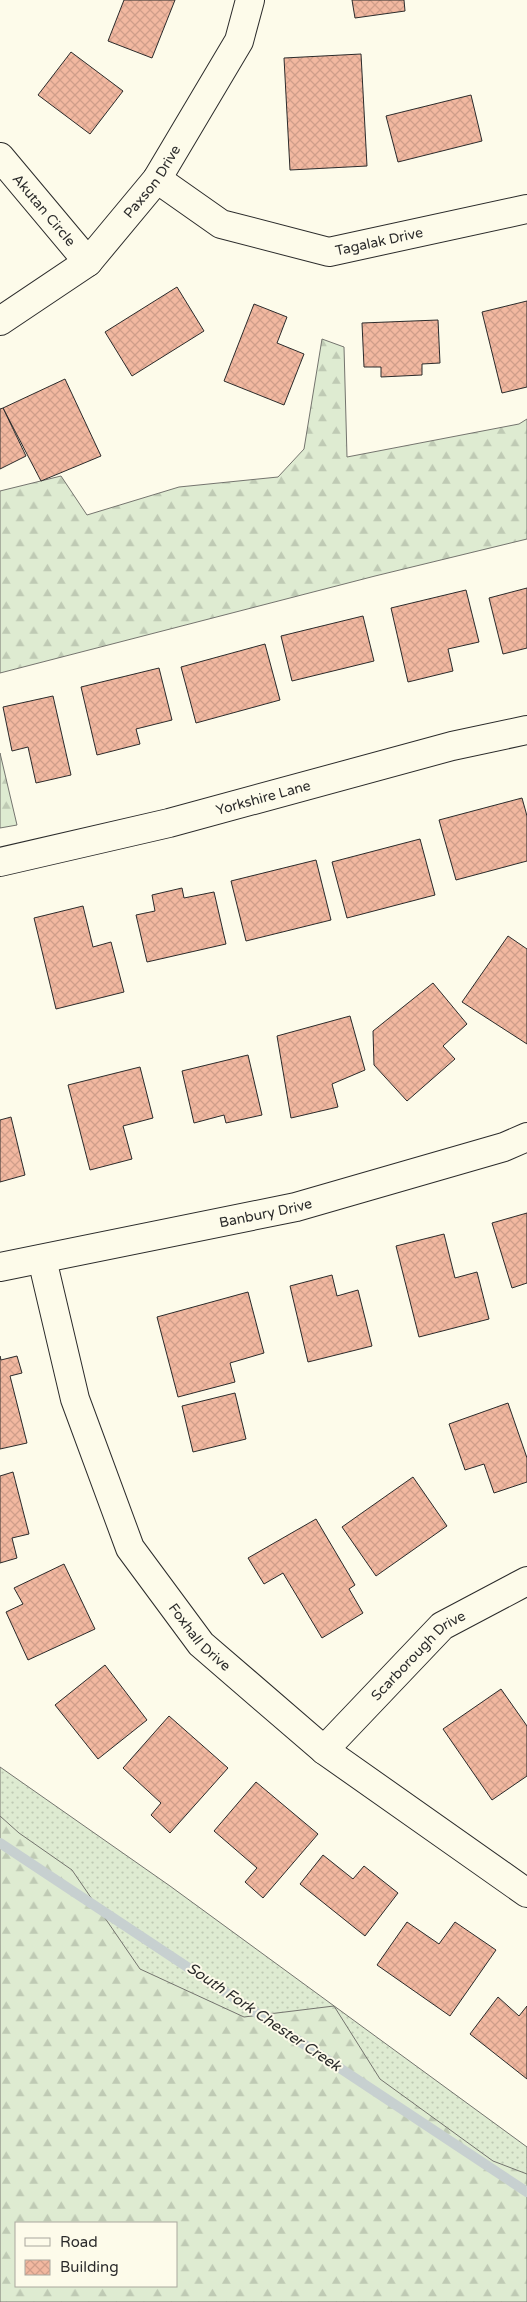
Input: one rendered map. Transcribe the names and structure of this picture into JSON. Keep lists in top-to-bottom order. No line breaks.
{"streets":{"street":["Paxson Drive","Akutan Circle","Tagalak Drive","Yorkshire Lane","Banbury Drive","Foxhall Drive","Scarborough Drive"]},"crossings":[["Paxson Drive","Akutan Circle"],["Paxson Drive","Tagalak Drive"],["Banbury Drive","Foxhall Drive"],["Foxhall Drive","Scarborough Drive"]],"water":["South Fork Chester Creek"],"legend":["Road","Building"]}
